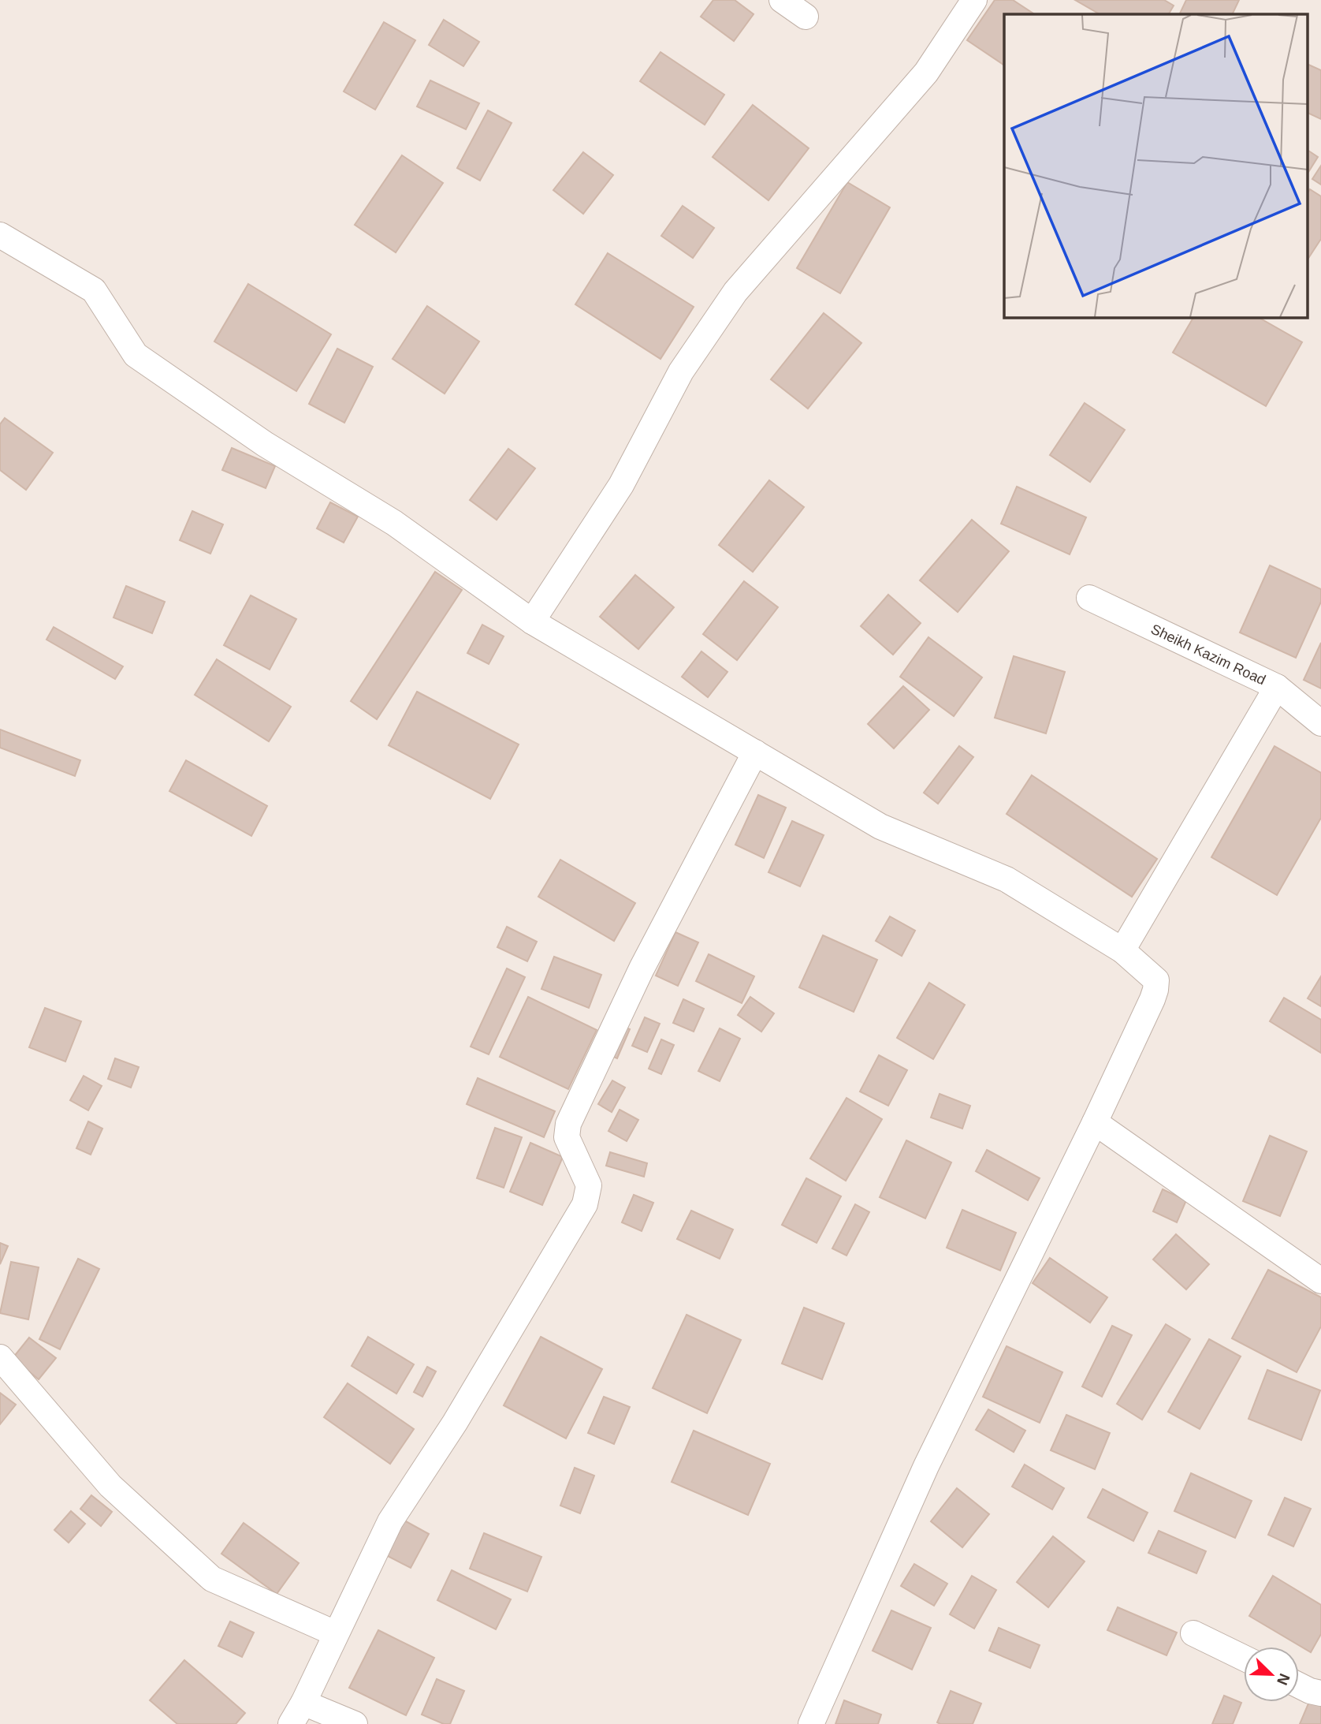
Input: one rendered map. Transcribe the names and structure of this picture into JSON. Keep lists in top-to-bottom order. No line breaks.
{"streets":{"street":["Sheikh Kazim Road"]},"north":"bottom right"}
